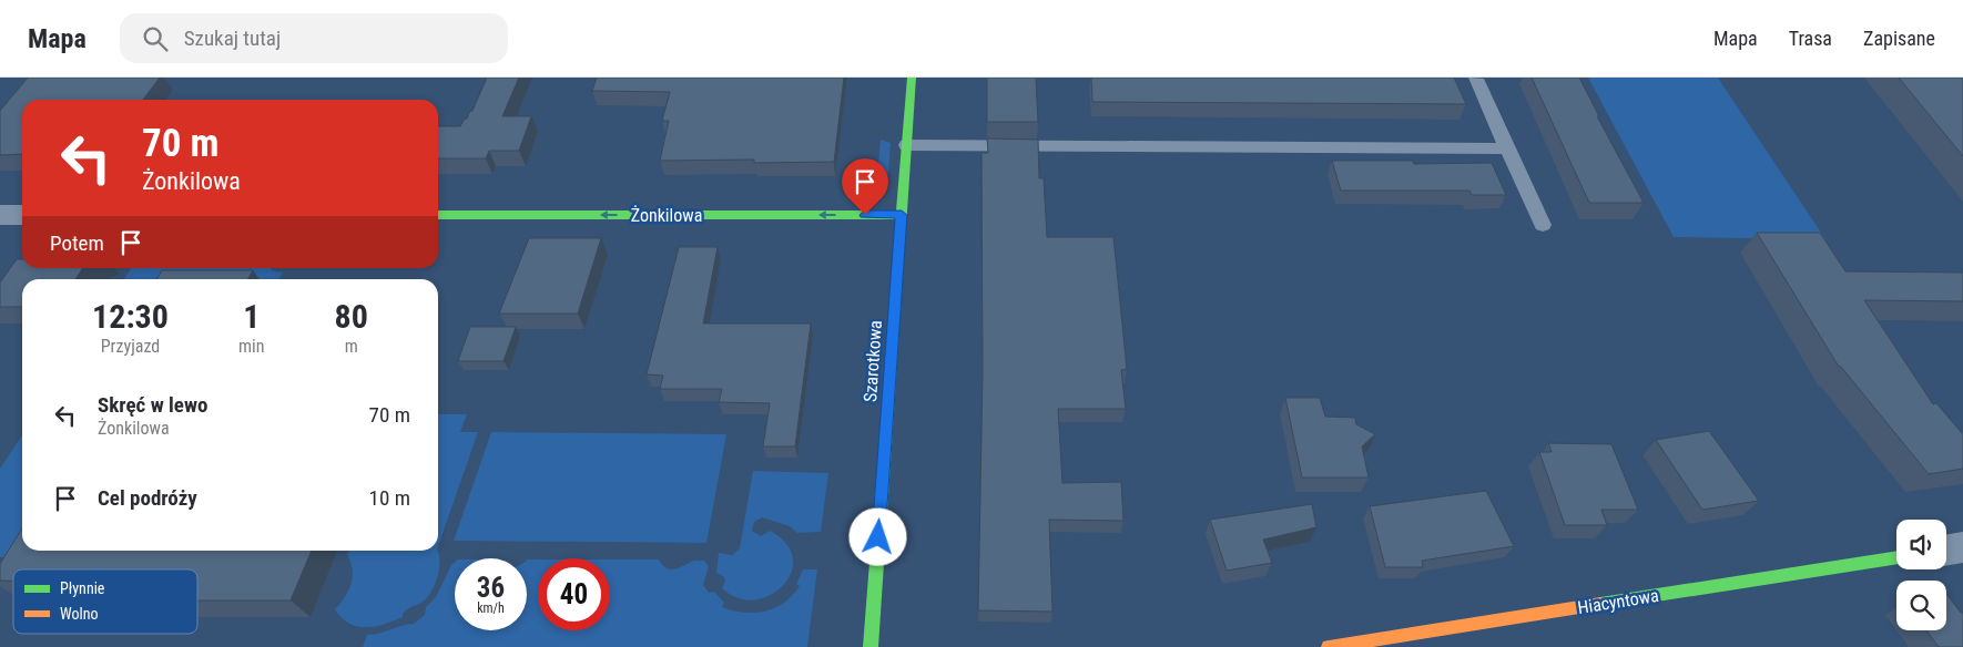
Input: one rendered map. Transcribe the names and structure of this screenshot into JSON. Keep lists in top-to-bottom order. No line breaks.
{"streets":{"street":["Żonkilowa","Szarotkowa","Hiacyntowa"]},"crossings":[["Żonkilowa","Szarotkowa"]],"one_way":["Żonkilowa"],"legend":["Płynnie","Wolno"],"page":{"header":"Mapa","search":"Szukaj tutaj","nav":["Mapa","Trasa","Zapisane"],"turn":["70 m","Żonkilowa"],"then":"Potem","eta":["12:30","Przyjazd","1","min","80","m"],"list":[{"name":"Skręć w lewo","note":"Żonkilowa","value":"70 m"},{"name":"Cel podróży","value":"10 m"}],"speed":"36 km/h","limit":"40"}}
